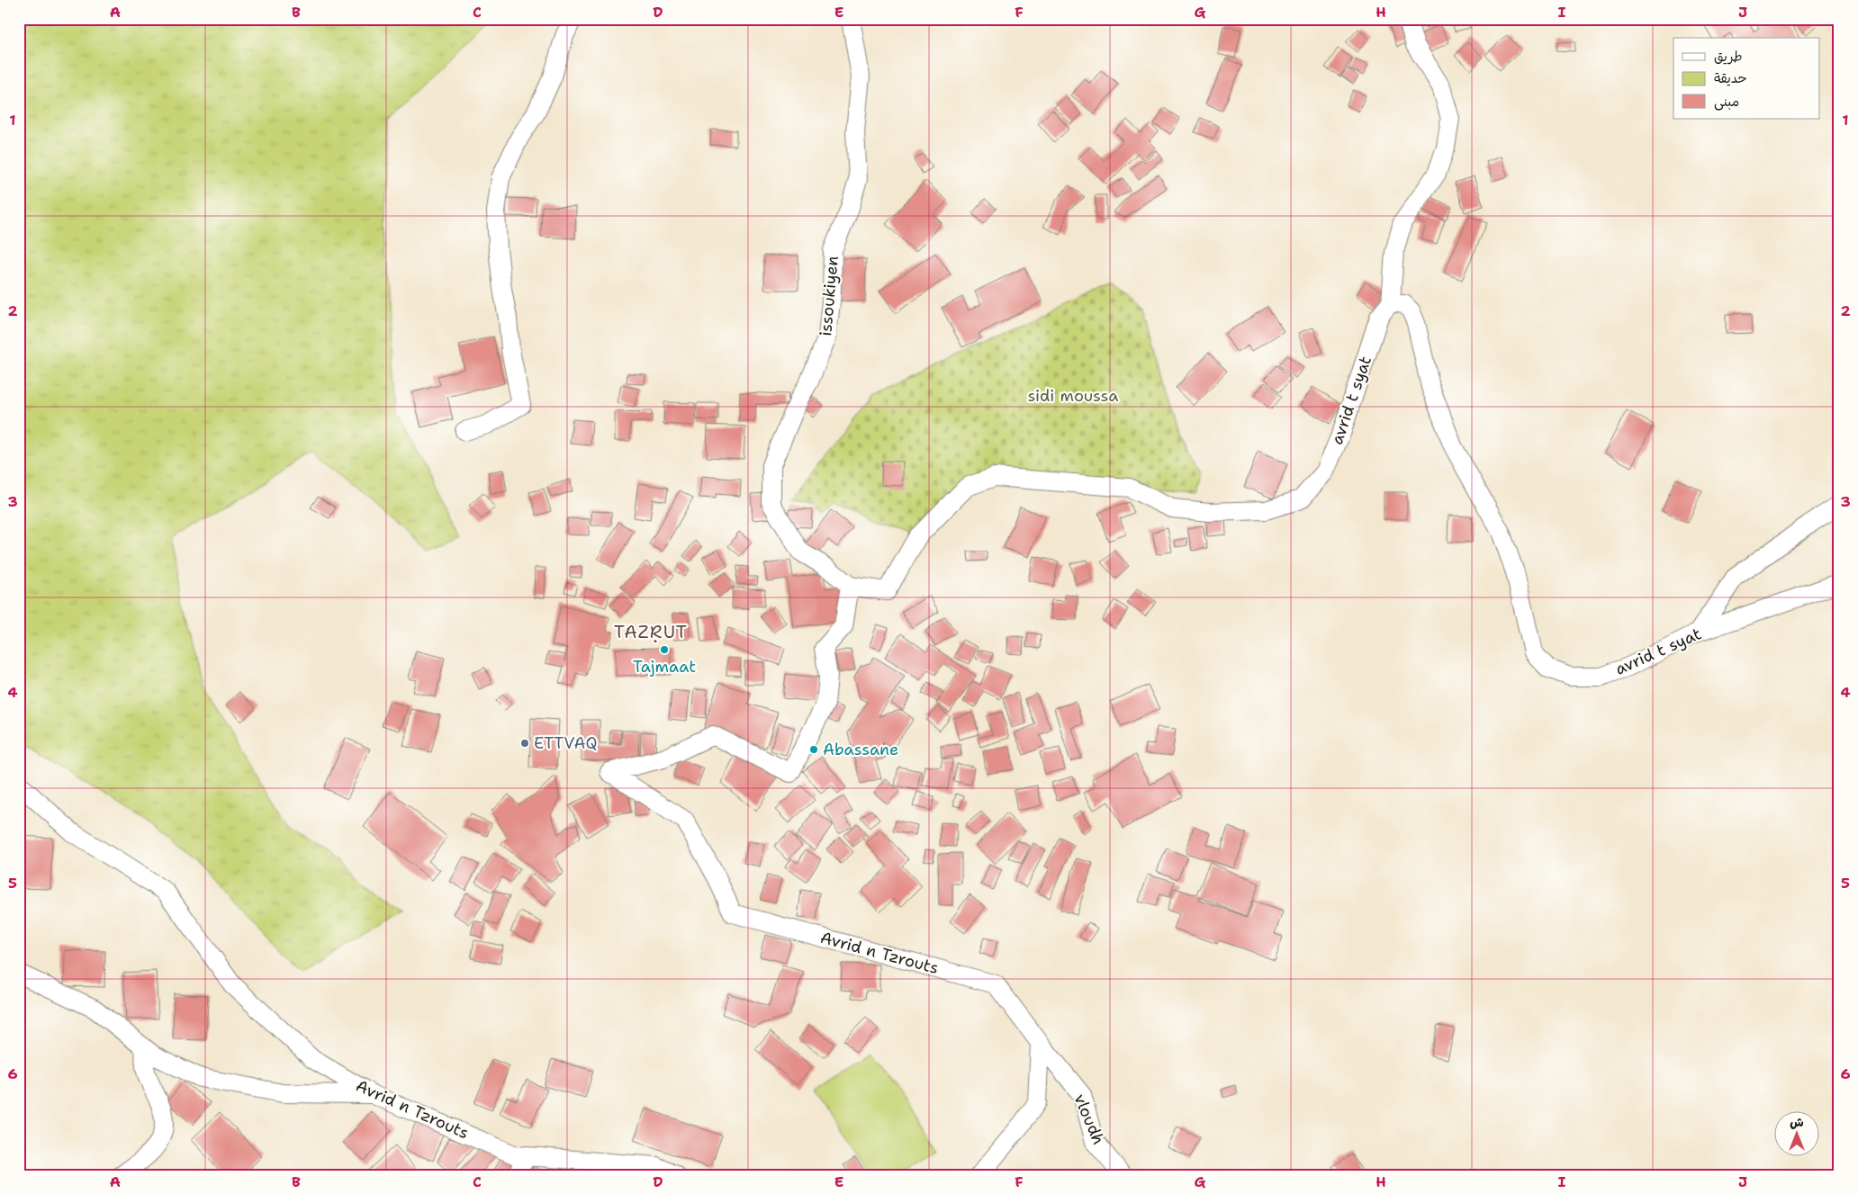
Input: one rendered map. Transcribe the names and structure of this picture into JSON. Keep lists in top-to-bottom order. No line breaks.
{"streets":{"street":["issoukiyen","avrid t syat","Avrid n Tzrouts","vloudh"]},"crossings":[["issoukiyen","avrid t syat"],["issoukiyen","Avrid n Tzrouts"],["avrid t syat","Avrid n Tzrouts"],["Avrid n Tzrouts","vloudh"]],"districts":["TAZṚUT"],"parks":["sidi moussa"],"places":["Tajmaat","ETTVAQ","Abassane"],"legend":["طريق","حديقة","مبنى"],"north":"top","grid":{"columns":["A","B","C","D","E","F","G","H","I","J"],"rows":["1","2","3","4","5","6"]}}
